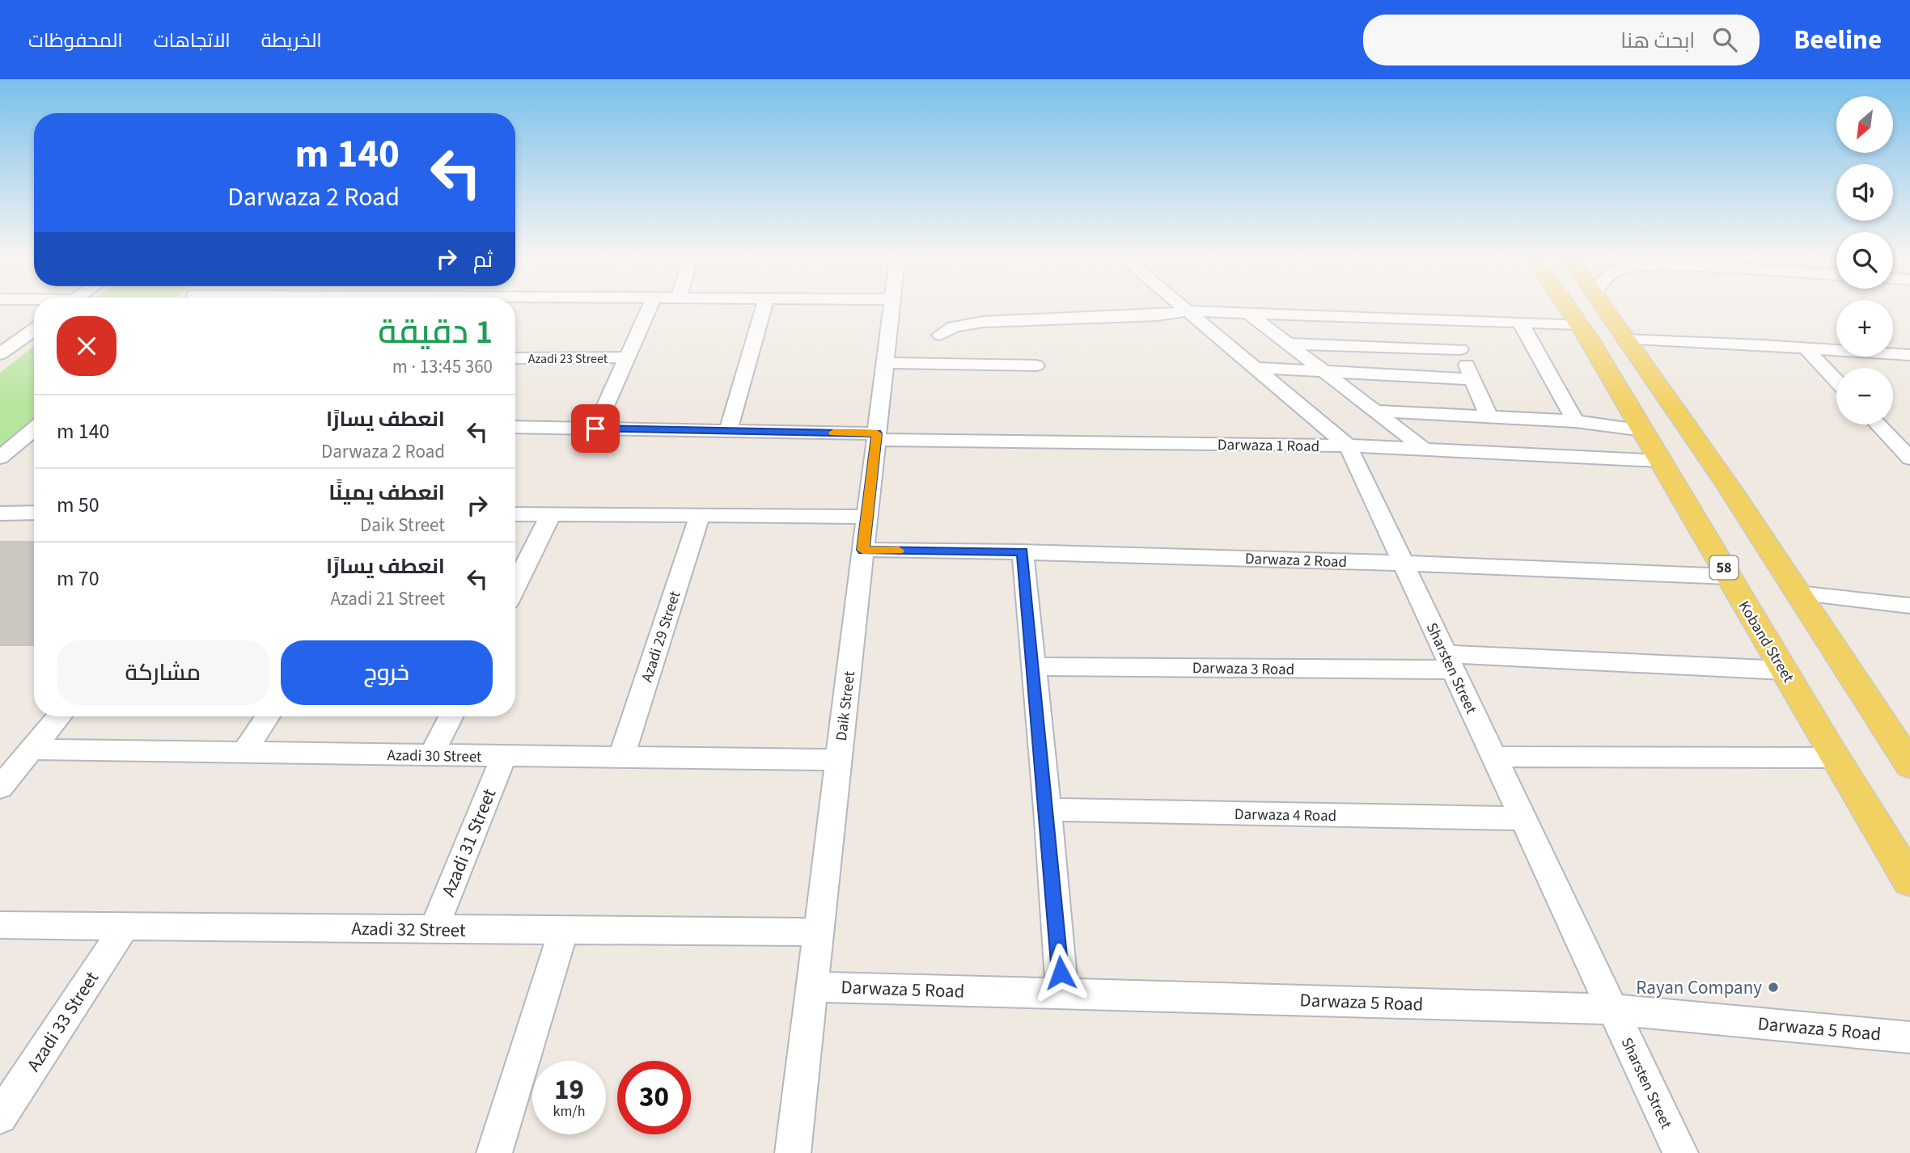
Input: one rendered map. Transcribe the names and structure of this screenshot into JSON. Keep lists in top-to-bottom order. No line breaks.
{"streets":{"main road":["58","Koband Street"],"street":["Azadi 23 Street","Darwaza 1 Road","Darwaza 2 Road","Azadi 29 Street","Darwaza 3 Road","Sharsten Street","Daik Street","Azadi 30 Street","Darwaza 4 Road","Azadi 31 Street","Azadi 32 Street","Darwaza 5 Road","Azadi 33 Street"]},"crossings":[["Darwaza 1 Road","Koband Street"],["Darwaza 1 Road","Sharsten Street"],["Darwaza 1 Road","Daik Street"],["Darwaza 2 Road","Koband Street"],["Darwaza 2 Road","Sharsten Street"],["Darwaza 2 Road","Daik Street"],["Azadi 29 Street","Azadi 30 Street"],["Koband Street","Darwaza 3 Road"],["Darwaza 3 Road","Sharsten Street"],["Sharsten Street","Darwaza 4 Road"],["Sharsten Street","Darwaza 5 Road"],["Daik Street","Azadi 30 Street"],["Daik Street","Azadi 32 Street"],["Daik Street","Darwaza 5 Road"],["Azadi 30 Street","Azadi 31 Street"],["Azadi 31 Street","Azadi 32 Street"],["Azadi 32 Street","Azadi 33 Street"]],"places":["Rayan Company"],"north":"bottom left","page":{"header":"Beeline","search":"ابحث هنا","nav":["الخريطة","الاتجاهات","المحفوظات"],"map_buttons":["+","−"],"turn":["140 m","Darwaza 2 Road"],"then":"ثم","heading":["1 دقيقة","360 m · 13:45"],"list":[{"name":"انعطف يسارًا","note":"Darwaza 2 Road","value":"140 m"},{"name":"انعطف يمينًا","note":"Daik Street","value":"50 m"},{"name":"انعطف يسارًا","note":"Azadi 21 Street","value":"70 m"}],"buttons":["خروج","مشاركة"],"speed":"19 km/h","limit":"30"}}
